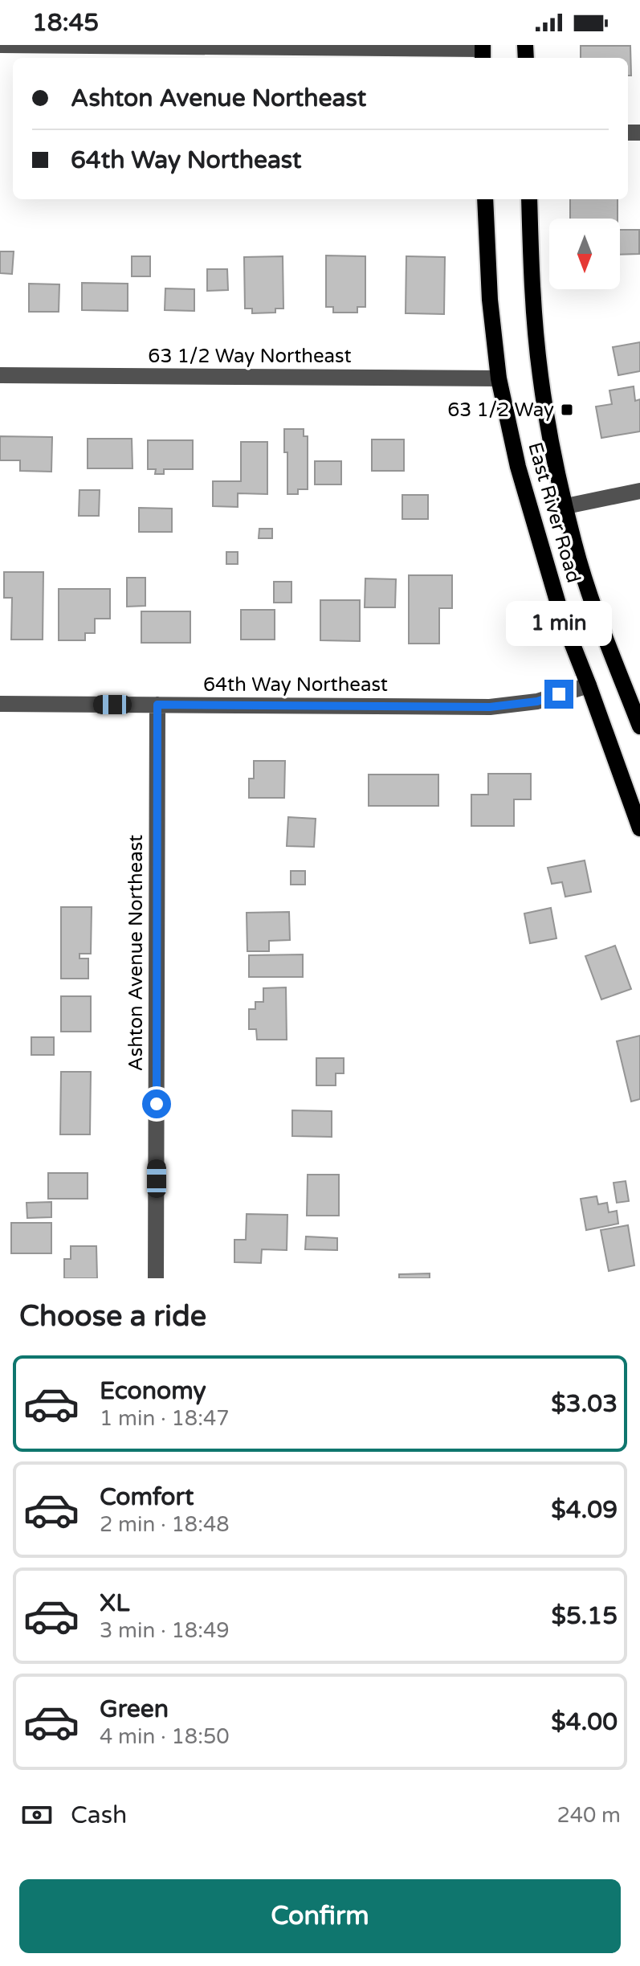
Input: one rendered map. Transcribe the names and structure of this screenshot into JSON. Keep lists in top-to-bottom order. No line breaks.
{"streets":{"main road":["East River Road"],"street":["63 1/2 Way Northeast","64th Way Northeast","Ashton Avenue Northeast"]},"crossings":[["63 1/2 Way Northeast","East River Road"],["East River Road","64th Way Northeast"],["64th Way Northeast","Ashton Avenue Northeast"]],"places":{"transit":["63 1/2 Way"]},"north":"bottom","page":{"status":"18:45","banner":["Ashton Avenue Northeast","64th Way Northeast"],"bubble":"1 min","heading":"Choose a ride","list":[{"name":"Economy","note":"1 min · 18:47","value":"$3.03"},{"name":"Comfort","note":"2 min · 18:48","value":"$4.09"},{"name":"XL","note":"3 min · 18:49","value":"$5.15"},{"name":"Green","note":"4 min · 18:50","value":"$4.00"}],"pay":["Cash","240 m"],"buttons":"Confirm"}}
